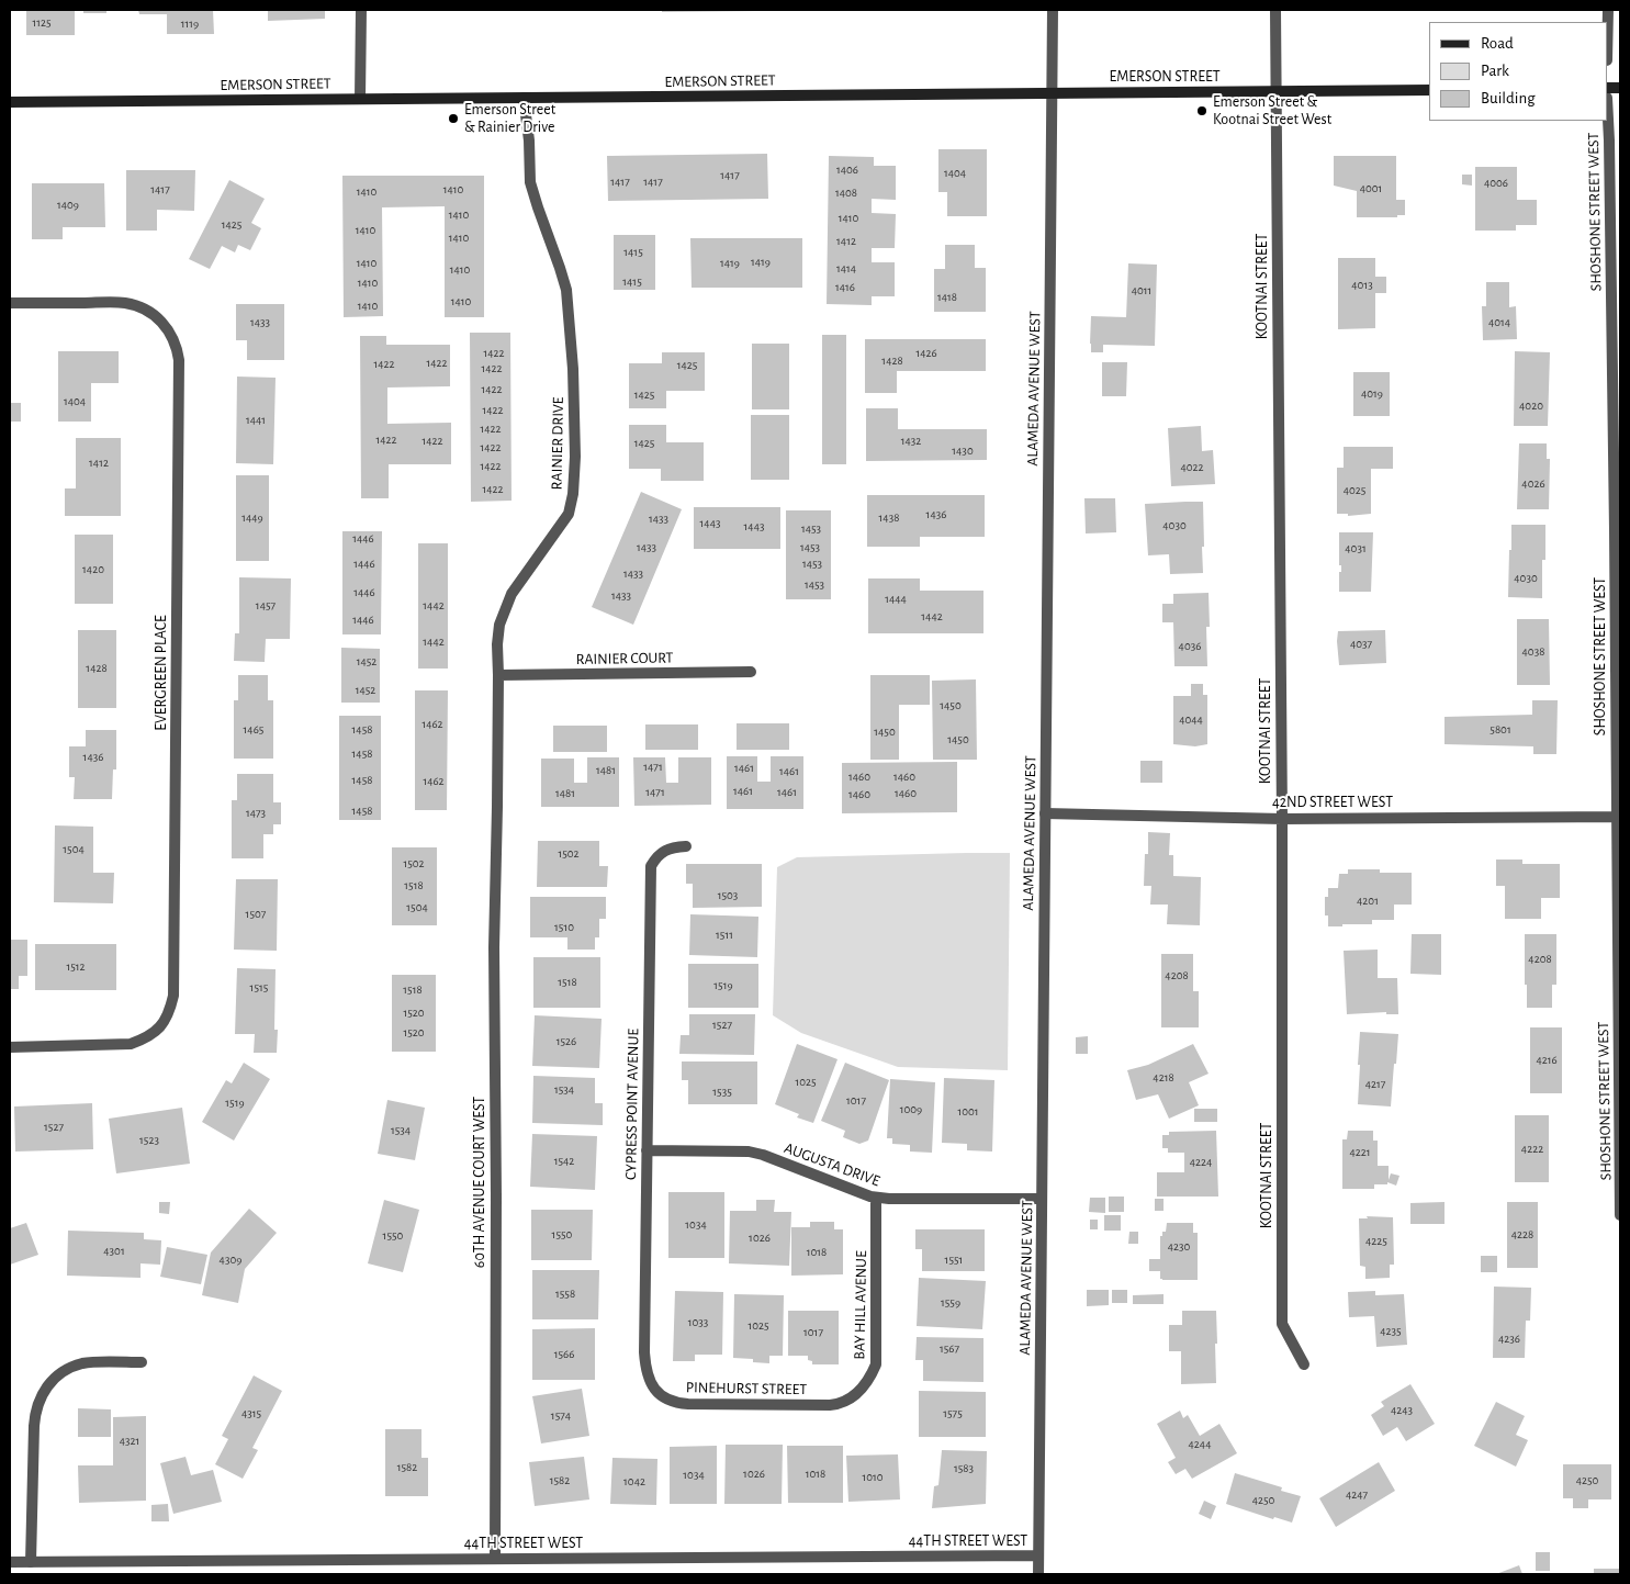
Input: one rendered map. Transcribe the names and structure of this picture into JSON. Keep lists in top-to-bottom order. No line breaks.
{"streets":{"main road":["EMERSON STREET"],"street":["SHOSHONE STREET WEST","KOOTNAI STREET","ALAMEDA AVENUE WEST","RAINIER DRIVE","RAINIER COURT","EVERGREEN PLACE","42ND STREET WEST","CYPRESS POINT AVENUE","AUGUSTA DRIVE","60TH AVENUE COURT WEST","BAY HILL AVENUE","PINEHURST STREET","44TH STREET WEST"]},"crossings":[["EMERSON STREET","KOOTNAI STREET"],["EMERSON STREET","ALAMEDA AVENUE WEST"],["EMERSON STREET","RAINIER DRIVE"],["SHOSHONE STREET WEST","42ND STREET WEST"],["KOOTNAI STREET","42ND STREET WEST"],["ALAMEDA AVENUE WEST","42ND STREET WEST"],["ALAMEDA AVENUE WEST","AUGUSTA DRIVE"],["ALAMEDA AVENUE WEST","44TH STREET WEST"],["RAINIER DRIVE","RAINIER COURT"],["RAINIER DRIVE","60TH AVENUE COURT WEST"],["CYPRESS POINT AVENUE","AUGUSTA DRIVE"],["CYPRESS POINT AVENUE","PINEHURST STREET"],["AUGUSTA DRIVE","BAY HILL AVENUE"],["60TH AVENUE COURT WEST","44TH STREET WEST"],["BAY HILL AVENUE","PINEHURST STREET"]],"places":["Emerson Street & Kootnai Street West","Emerson Street & Rainier Drive"],"house_numbers":["1125","1119","1406","1404","1417","1417","1417","4006","4001","1417","1410","1410","1408","1409","1410","1410","1425","1410","1410","1412","1415","1419","1410","1419","1414","1410","1415","1410","4013","1416","4011","1418","1410","1410","1433","4014","1422","1426","1428","1422","1422","1425","1422","1422","4019","1425","1404","4020","1422","1441","1422","1422","1422","1432","1425","1422","1430","1412","1422","4022","4026","1422","4025","1436","1449","1438","1433","1443","4030","1443","1453","1446","1433","1453","4031","1446","1453","1420","1433","4030","1453","1446","1433","1444","1457","1442","1442","1446","1442","4037","4036","4038","1452","1428","1452","1450","4044","1462","1465","1458","5801","1450","1450","1458","1436","1471","1461","1481","1461","1460","1460","1458","1462","1461","1471","1461","1481","1460","1460","1458","1473","1504","1502","1502","1518","1503","4201","1504","1507","1510","1511","4208","1512","4208","1518","1519","1515","1518","1520","1527","1520","1526","4216","4218","1025","4217","1534","1535","1017","1519","1009","1001","1527","1534","1523","4222","4221","1542","4224","1034","1550","4228","1550","1026","4225","4230","4301","1018","4309","1551","1558","1559","1033","1025","4235","1017","4236","1567","1566","4243","4315","1575","1574","4321","4244","1582","1583","1026","1018","1034","1010","1582","4250","1042","4247","4250"],"legend":["Road","Park","Building"]}
